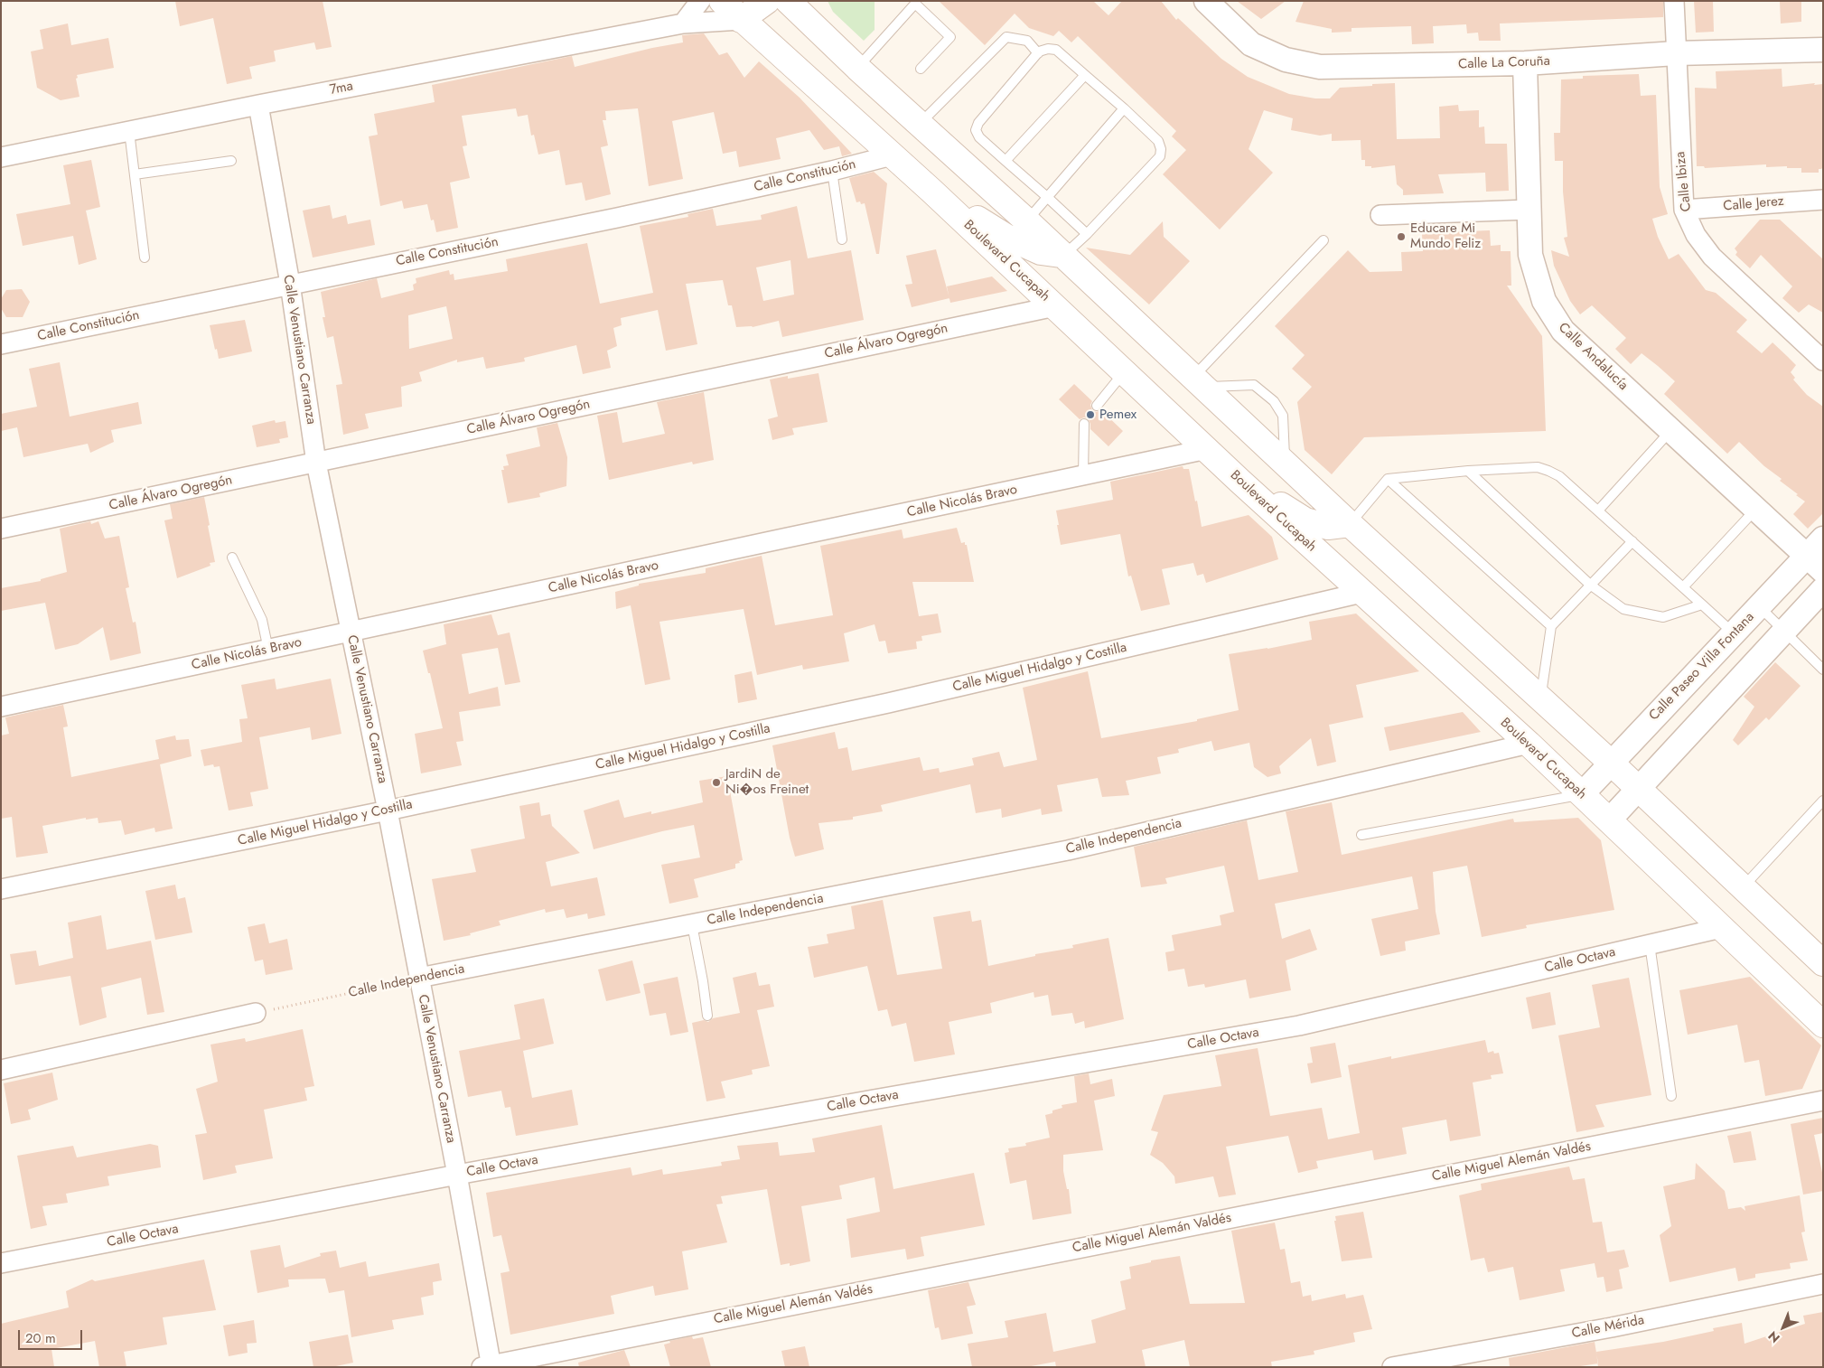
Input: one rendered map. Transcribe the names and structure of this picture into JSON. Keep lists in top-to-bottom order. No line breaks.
{"streets":{"main road":["Boulevard Cucapah"],"street":["Calle La Coruña","7ma","Calle Constitución","Calle Ibiza","Calle Jerez","Calle Álvaro Ogregón","Calle Venustiano Carranza","Calle Andalucía","Calle Nicolás Bravo","Calle Paseo Villa Fontana","Calle Miguel Hidalgo y Costilla","Calle Independencia","Calle Octava","Calle Miguel Alemán Valdés","Calle Mérida"]},"crossings":[["Calle La Coruña","Calle Ibiza"],["Calle La Coruña","Calle Andalucía"],["7ma","Boulevard Cucapah"],["7ma","Calle Venustiano Carranza"],["Calle Constitución","Boulevard Cucapah"],["Calle Constitución","Calle Venustiano Carranza"],["Calle Ibiza","Calle Jerez"],["Boulevard Cucapah","Calle Álvaro Ogregón"],["Boulevard Cucapah","Calle Nicolás Bravo"],["Boulevard Cucapah","Calle Paseo Villa Fontana"],["Boulevard Cucapah","Calle Miguel Hidalgo y Costilla"],["Boulevard Cucapah","Calle Independencia"],["Boulevard Cucapah","Calle Octava"],["Calle Álvaro Ogregón","Calle Venustiano Carranza"],["Calle Venustiano Carranza","Calle Nicolás Bravo"],["Calle Venustiano Carranza","Calle Miguel Hidalgo y Costilla"],["Calle Venustiano Carranza","Calle Independencia"],["Calle Venustiano Carranza","Calle Octava"],["Calle Venustiano Carranza","Calle Miguel Alemán Valdés"],["Calle Andalucía","Calle Paseo Villa Fontana"]],"places":["Educare Mi Mundo Feliz","Pemex","JardiN de Ni�os Freinet"],"scale_bar":"20 m","north":"bottom left"}
